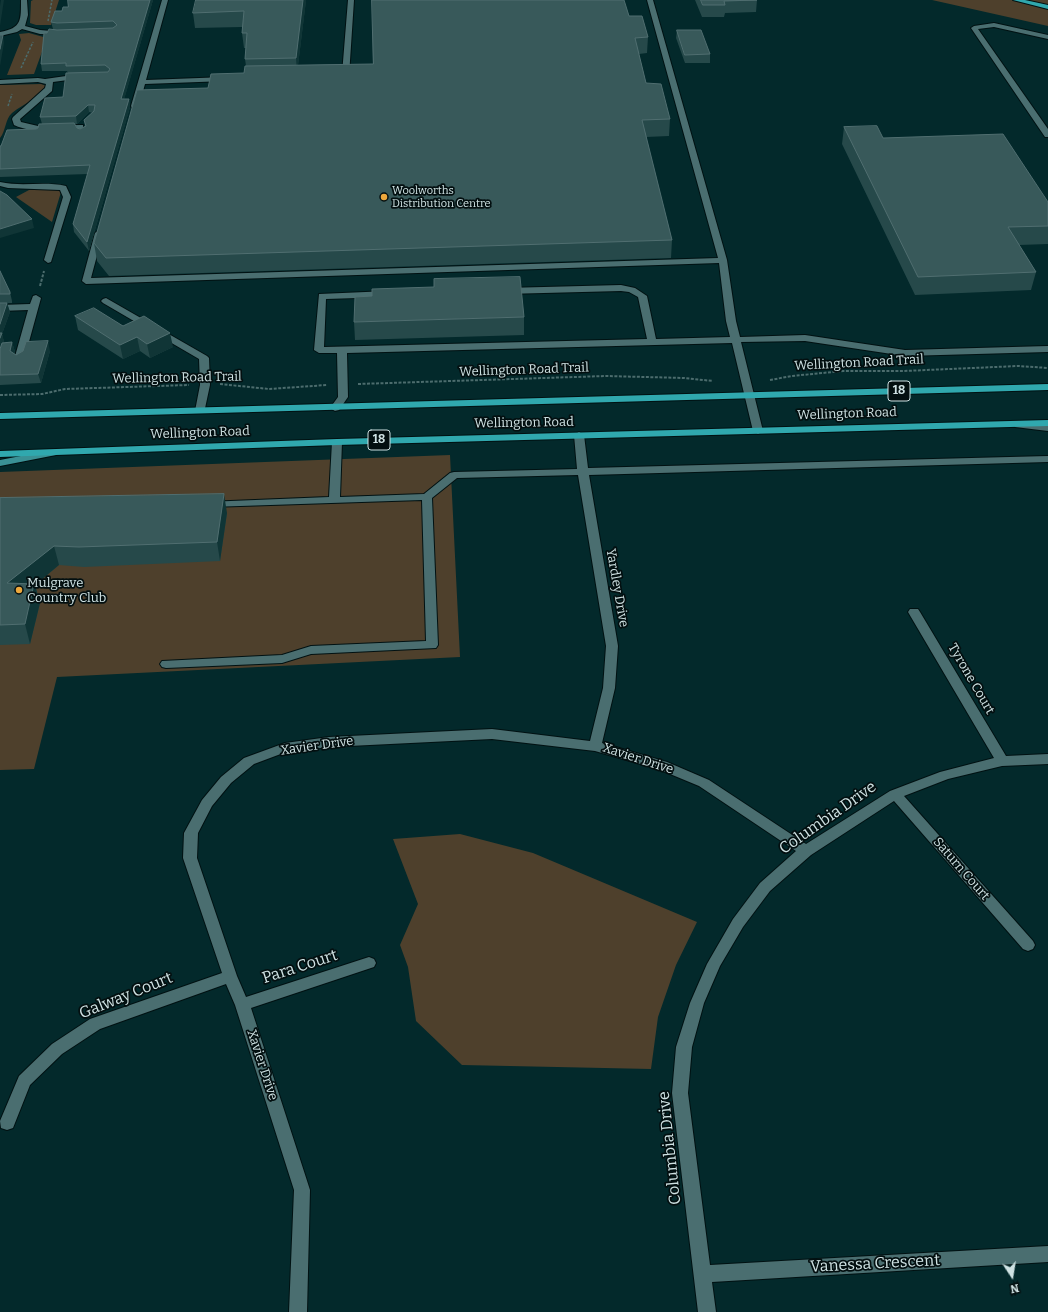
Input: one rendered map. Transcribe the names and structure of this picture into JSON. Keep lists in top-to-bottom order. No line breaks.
{"streets":{"highway":["18","Wellington Road"],"street":["Yardley Drive","Tyrone Court","Xavier Drive","Columbia Drive","Saturn Court","Para Court","Galway Court","Vanessa Crescent"],"path":["Wellington Road Trail"]},"crossings":[["Wellington Road","Yardley Drive"],["Yardley Drive","Xavier Drive"],["Tyrone Court","Columbia Drive"],["Xavier Drive","Columbia Drive"],["Xavier Drive","Para Court"],["Xavier Drive","Galway Court"],["Columbia Drive","Saturn Court"],["Columbia Drive","Vanessa Crescent"]],"places":["Woolworths Distribution Centre","Mulgrave Country Club"],"north":"bottom"}
